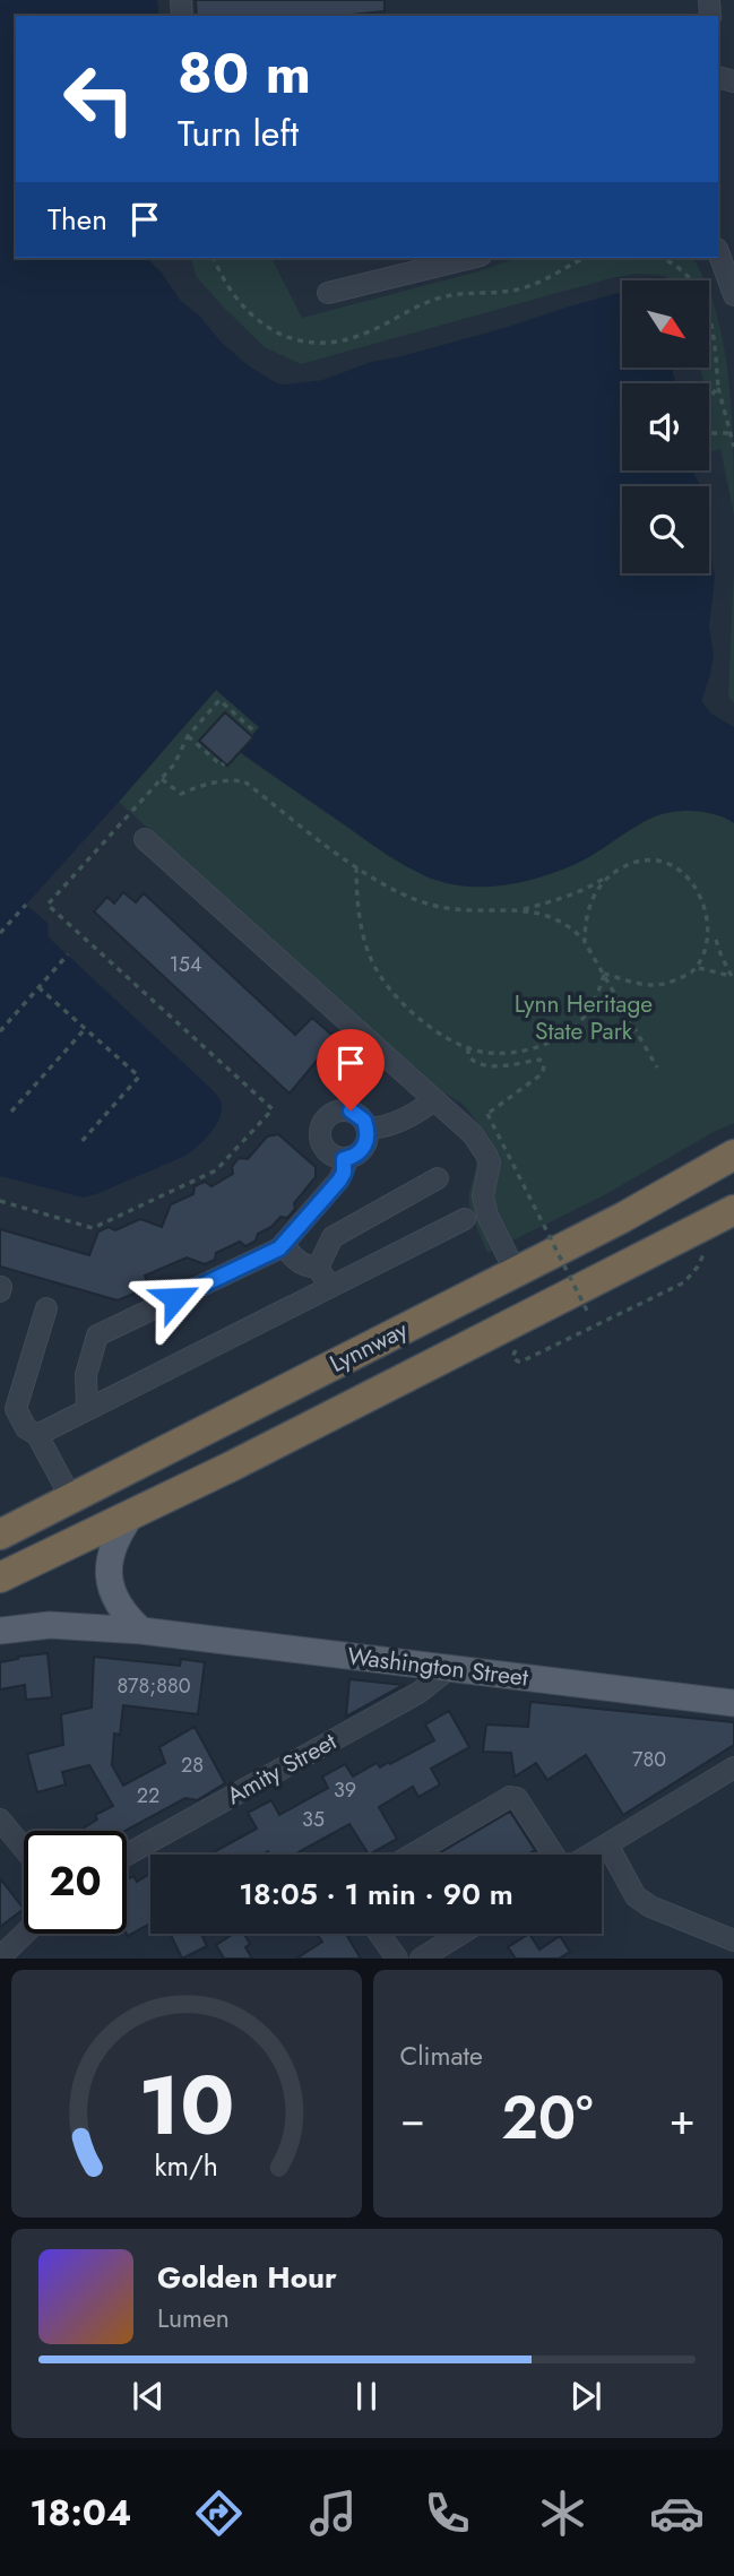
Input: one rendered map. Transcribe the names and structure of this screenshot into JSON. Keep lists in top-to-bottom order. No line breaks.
{"streets":{"highway":["Lynnway"],"main road":["Washington Street"],"street":["Amity Street"]},"crossings":[["Washington Street","Amity Street"]],"parks":["Lynn Heritage State Park"],"house_numbers":["154","878;880","780","28","39","22","35"],"north":"bottom right","page":{"turn":["80 m","Turn left"],"then":"Then","limit":"20","trip":"18:05 · 1 min · 90 m","tile":"Climate","heat":["−","20°","+"],"song":["Golden Hour","Lumen"],"tabs":"18:04","gauge":["10","km/h"]}}
